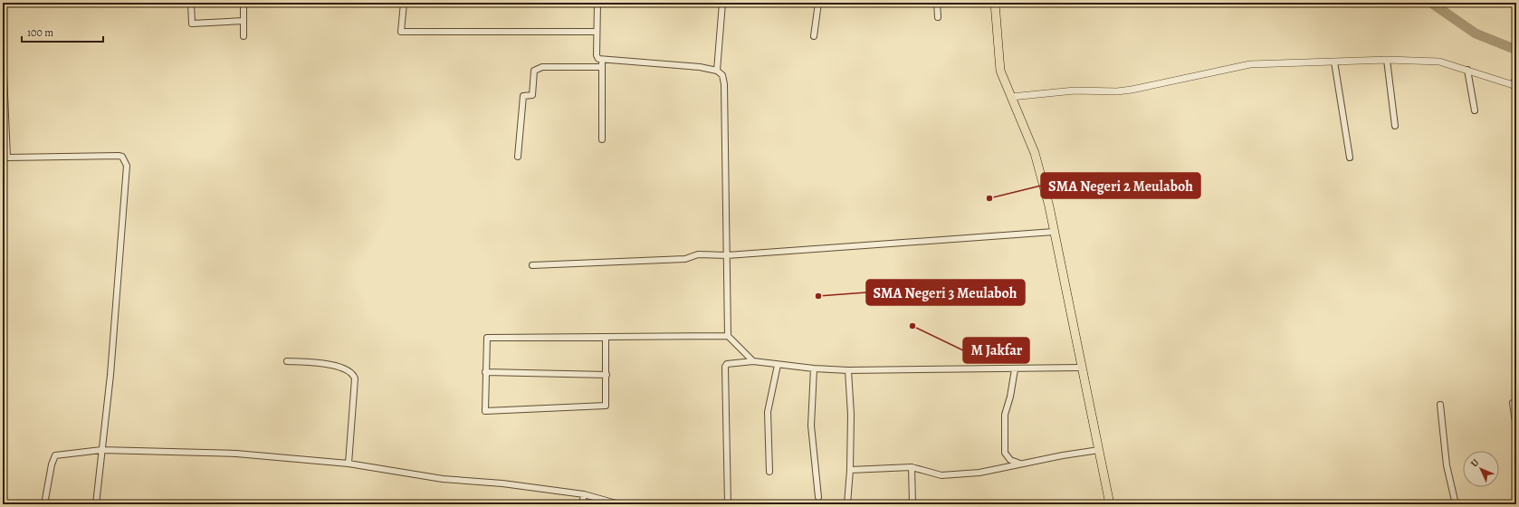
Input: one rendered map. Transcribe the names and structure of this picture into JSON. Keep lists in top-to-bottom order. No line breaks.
{"places":["SMA Negeri 2 Meulaboh","SMA Negeri 3 Meulaboh","M Jakfar"],"scale_bar":"100 m","north":"top left"}
